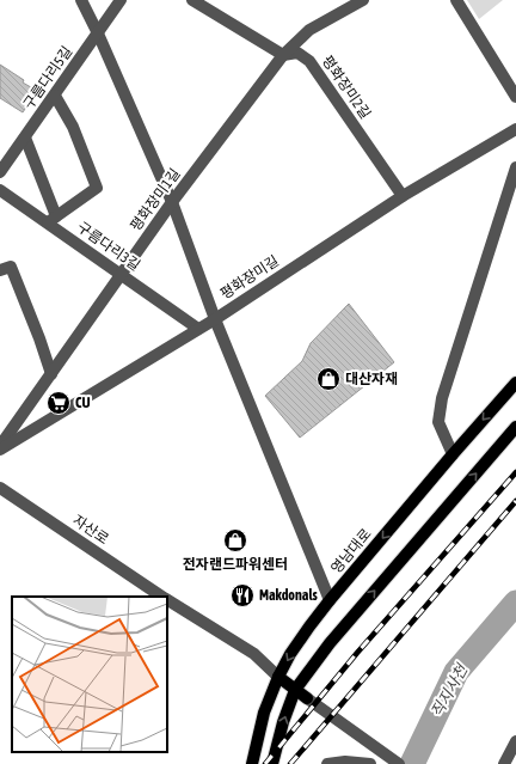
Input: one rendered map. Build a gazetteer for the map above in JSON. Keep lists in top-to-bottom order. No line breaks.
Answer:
{"streets":{"main road":["영남대로"],"street":["구름다리5길","평화장미2길","평화장미1길","구름다리3길","평화장미길","자산로"]},"crossings":[["평화장미2길","평화장미1길"],["평화장미2길","평화장미길"],["평화장미1길","구름다리3길"],["구름다리3길","평화장미길"],["자산로","영남대로"]],"water":["직지사천"],"places":{"shop":["대산자재","전자랜드파워센터"],"supermarket":["CU"],"restaurant":["Makdonals"]}}
